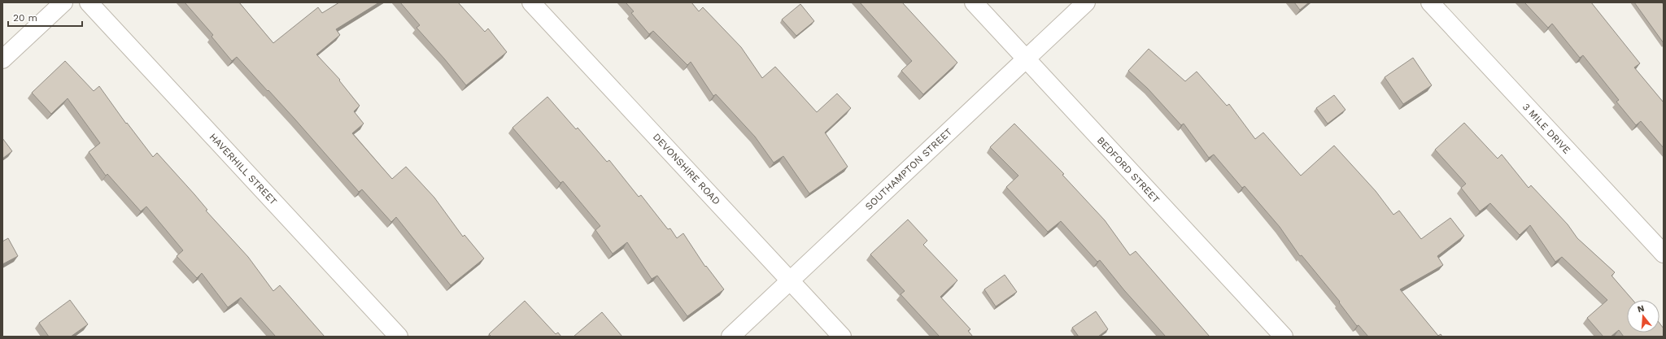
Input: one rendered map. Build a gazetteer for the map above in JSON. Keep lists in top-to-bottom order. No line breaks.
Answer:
{"streets":{"street":["3 MILE DRIVE","HAVERHILL STREET","DEVONSHIRE ROAD","SOUTHAMPTON STREET","BEDFORD STREET"]},"crossings":[["DEVONSHIRE ROAD","SOUTHAMPTON STREET"],["SOUTHAMPTON STREET","BEDFORD STREET"]],"scale_bar":"20 m","north":"top"}
